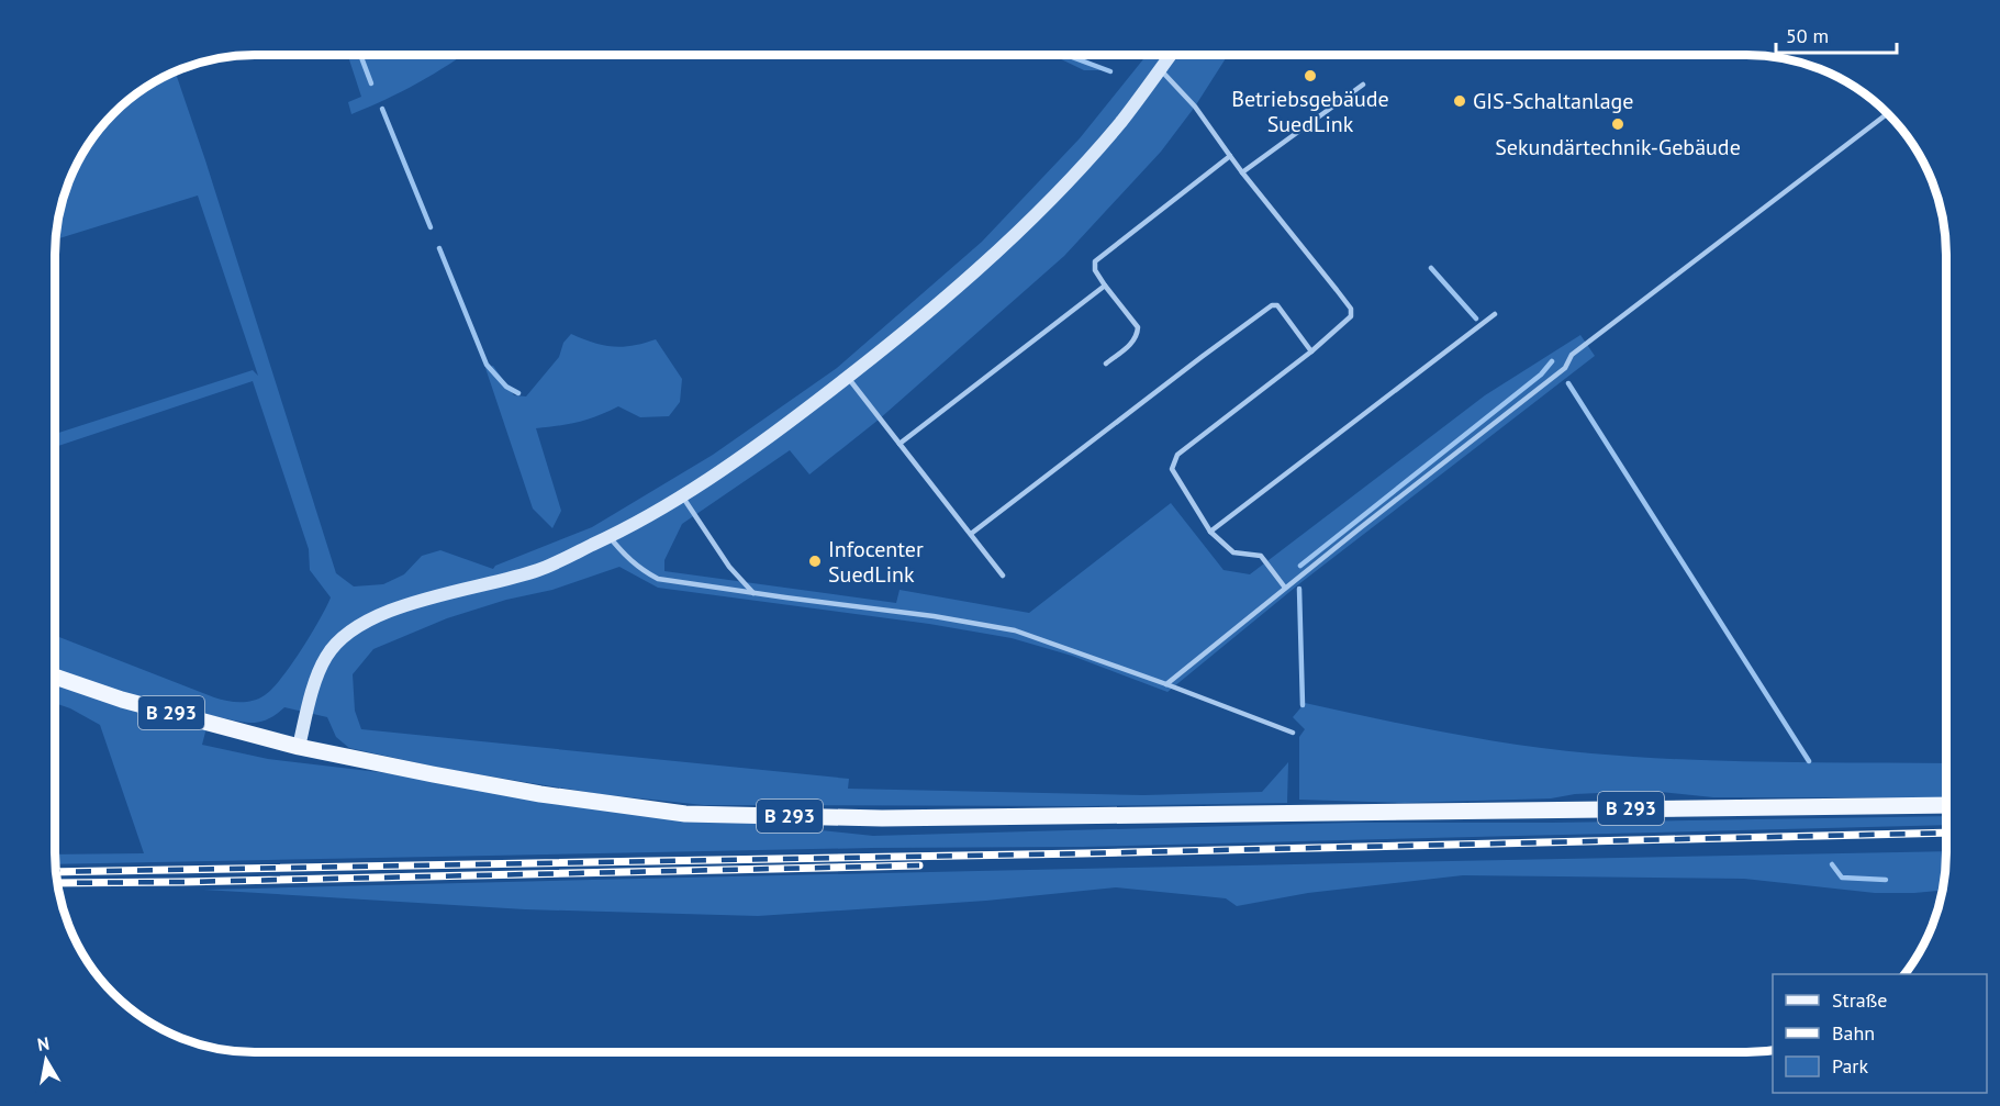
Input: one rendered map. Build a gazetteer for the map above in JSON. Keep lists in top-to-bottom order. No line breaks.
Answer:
{"streets":{"main road":["B 293"]},"places":["Betriebsgebäude SuedLink","GIS-Schaltanlage","Sekundärtechnik-Gebäude","Infocenter SuedLink"],"legend":["Straße","Bahn","Park"],"scale_bar":"50 m","north":"top"}
